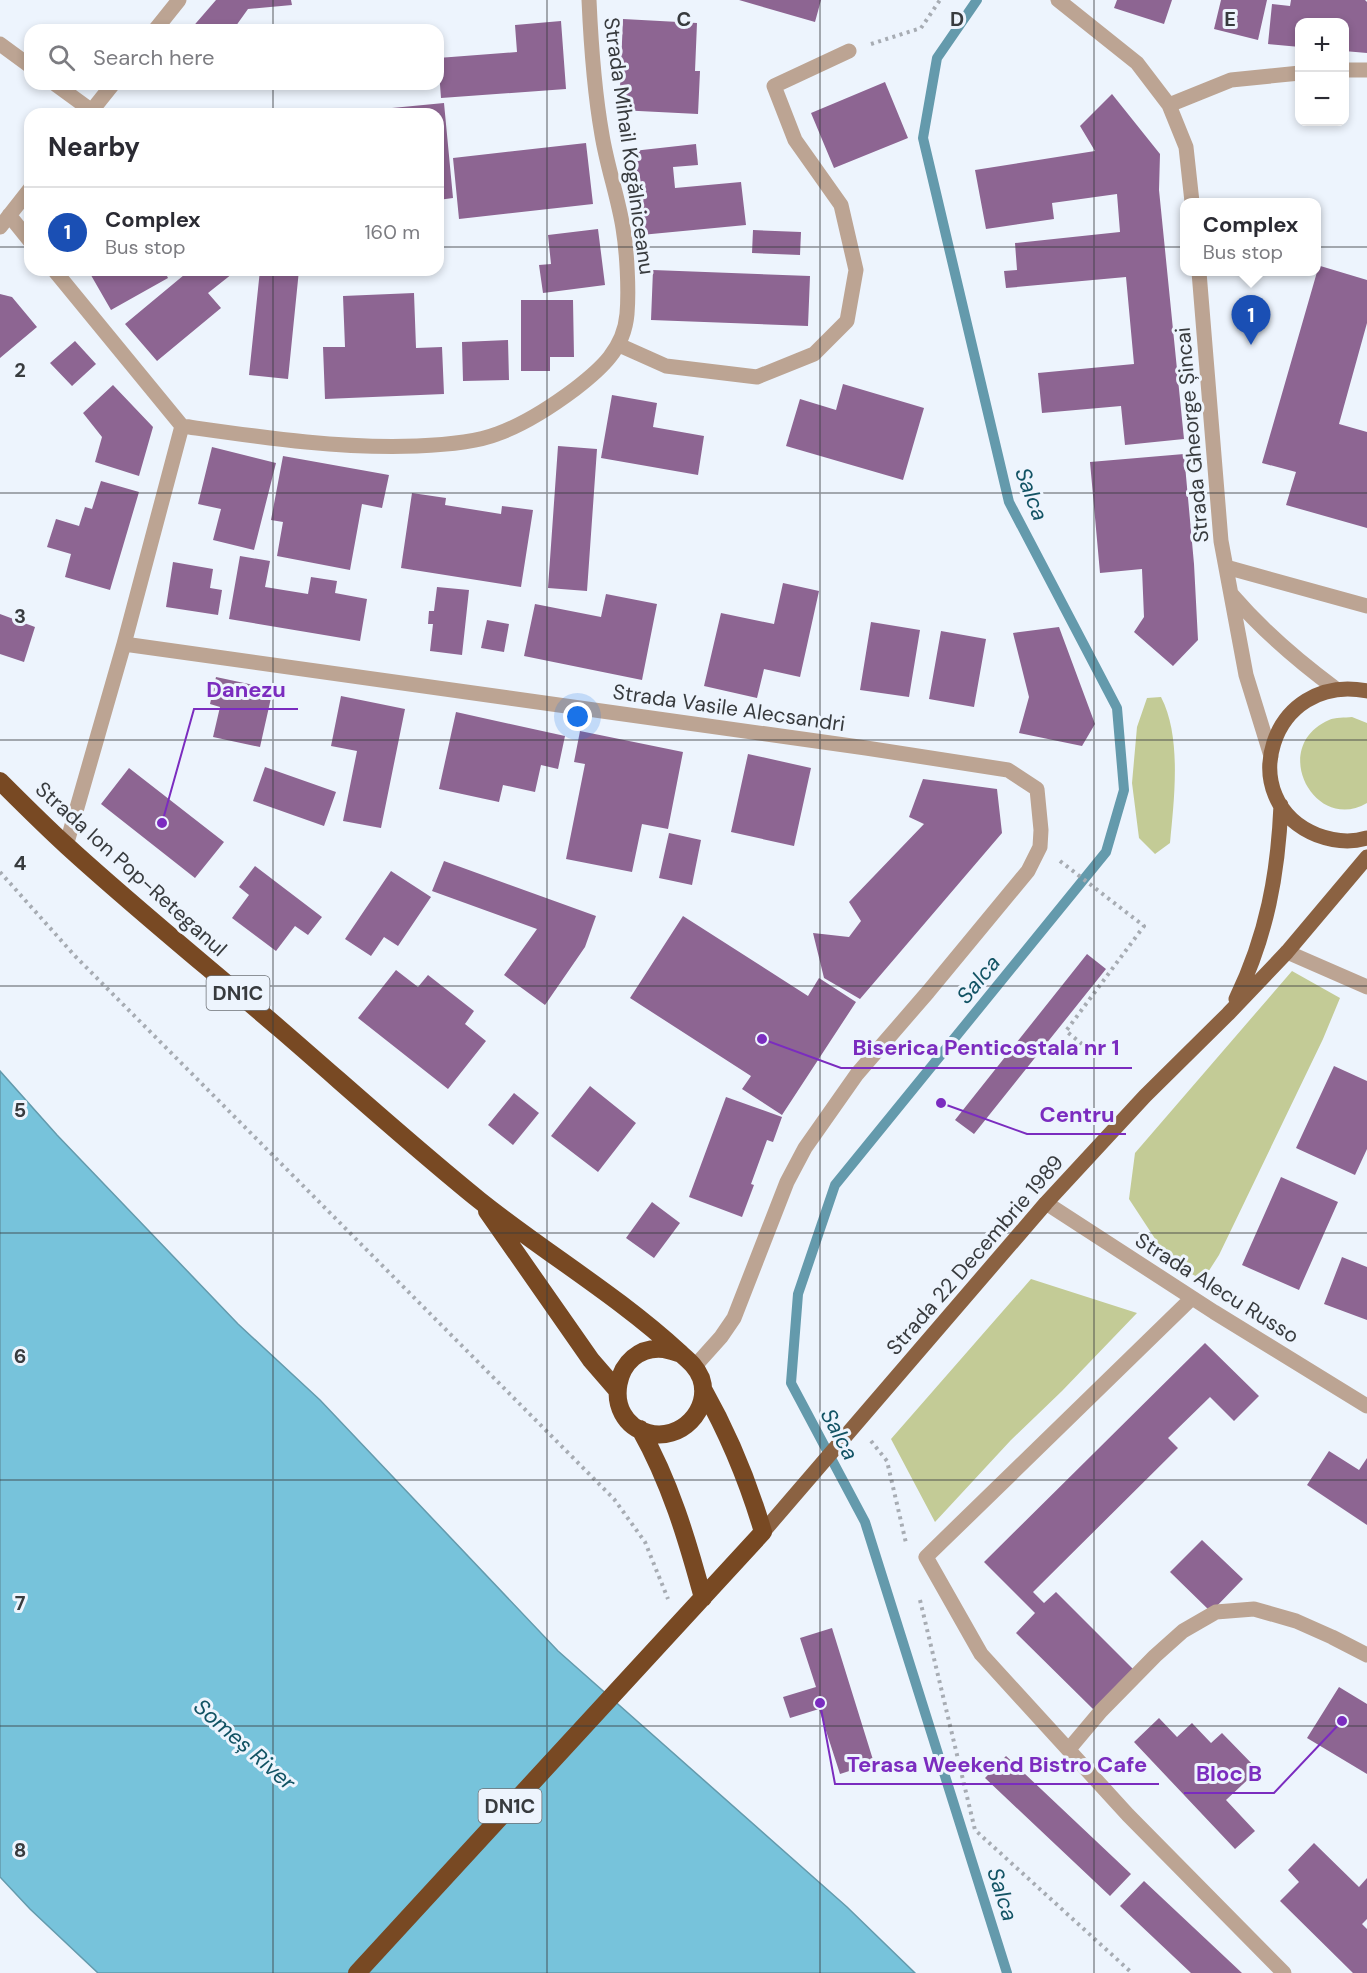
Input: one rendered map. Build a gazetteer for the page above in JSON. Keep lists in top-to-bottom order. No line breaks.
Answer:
{"streets":{"highway":["Strada Ion Pop-Reteganul","DN1C"],"main road":["Strada 22 Decembrie 1989"],"street":["Strada Mihail Kogălniceanu","Strada Gheorge Șincai","Strada Vasile Alecsandri","Strada Alecu Russo"]},"crossings":[["Strada Vasile Alecsandri","Strada Ion Pop-Reteganul"],["Strada Vasile Alecsandri","DN1C"],["Strada Ion Pop-Reteganul","DN1C"],["DN1C","Strada 22 Decembrie 1989"],["Strada 22 Decembrie 1989","Strada Alecu Russo"]],"water":["Salca","Someș River"],"places":["Danezu","Biserica Penticostala nr 1","Centru","Terasa Weekend Bistro Cafe","Bloc B"],"page":{"map_buttons":["+","−"],"search":"Search here","heading":"Nearby","list":[{"mark":"1","name":"Complex","note":"Bus stop","value":"160 m"}],"popup":["Complex","Bus stop"],"pins":"1"},"grid":{"columns":["C","D","E"],"rows":["2","3","4","5","6","7","8"]}}
